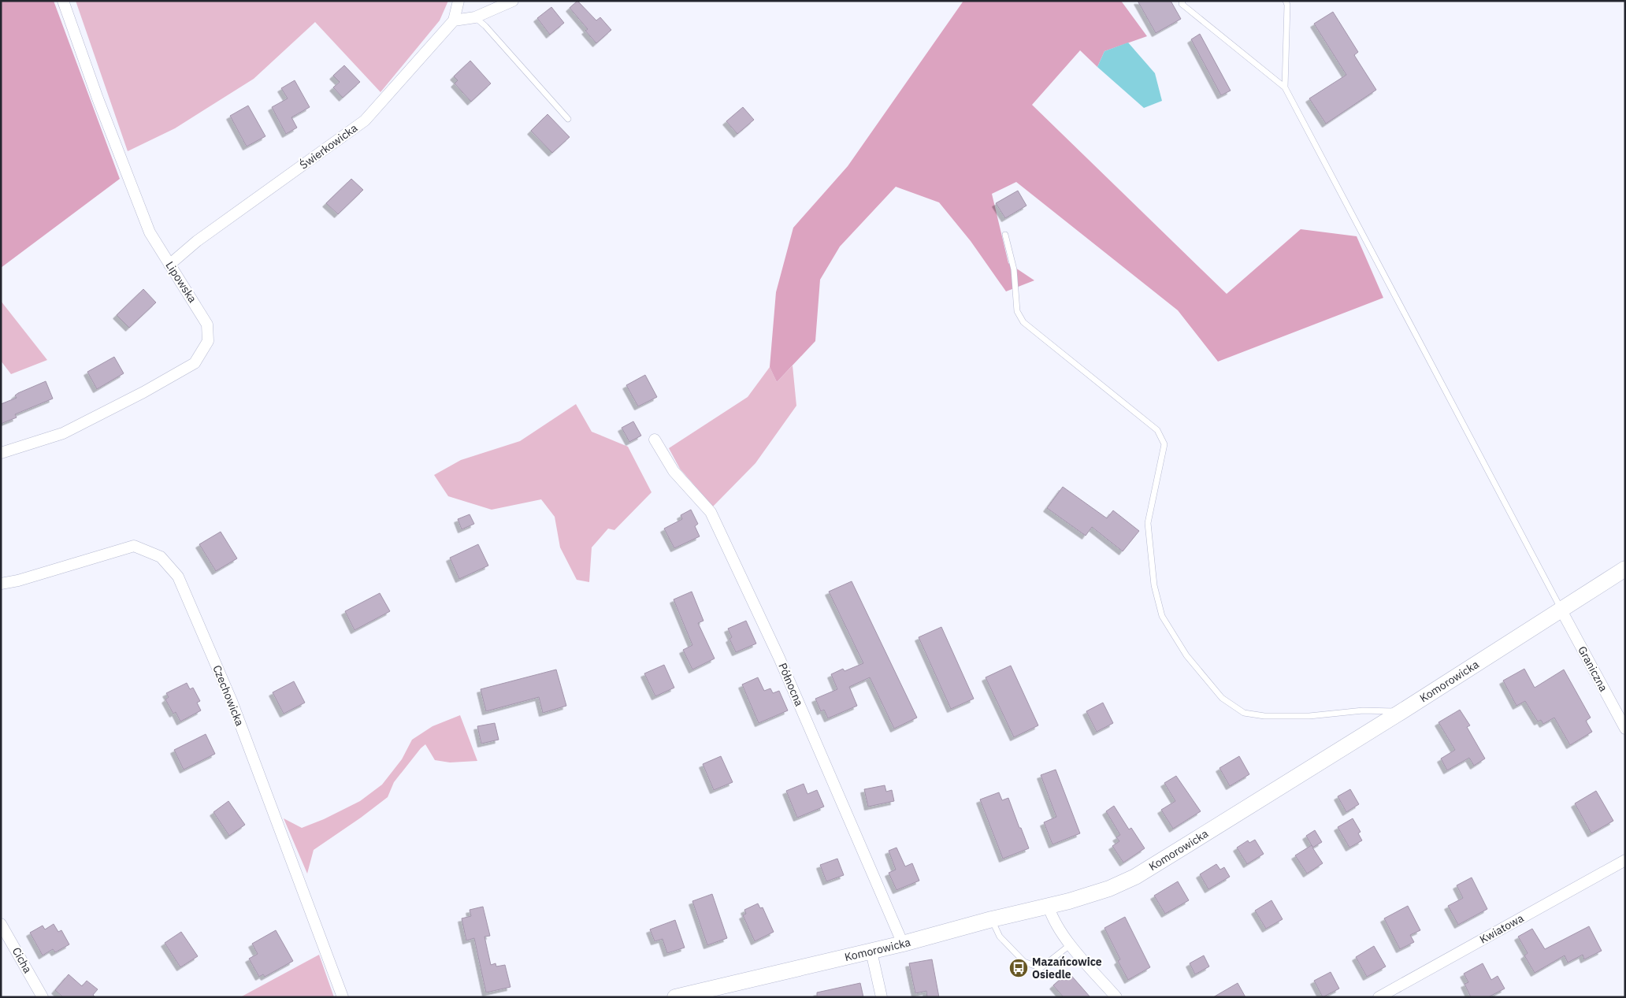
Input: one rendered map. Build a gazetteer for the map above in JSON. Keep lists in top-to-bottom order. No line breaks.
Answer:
{"streets":{"street":["Świerkowicka","Lipowska","Graniczna","Komorowicka","Północna","Czechowicka","Kwiatowa","Cicha"]},"crossings":[["Świerkowicka","Lipowska"],["Graniczna","Komorowicka"],["Komorowicka","Północna"]],"places":{"bus stop":["Mazańcowice Osiedle"]}}
